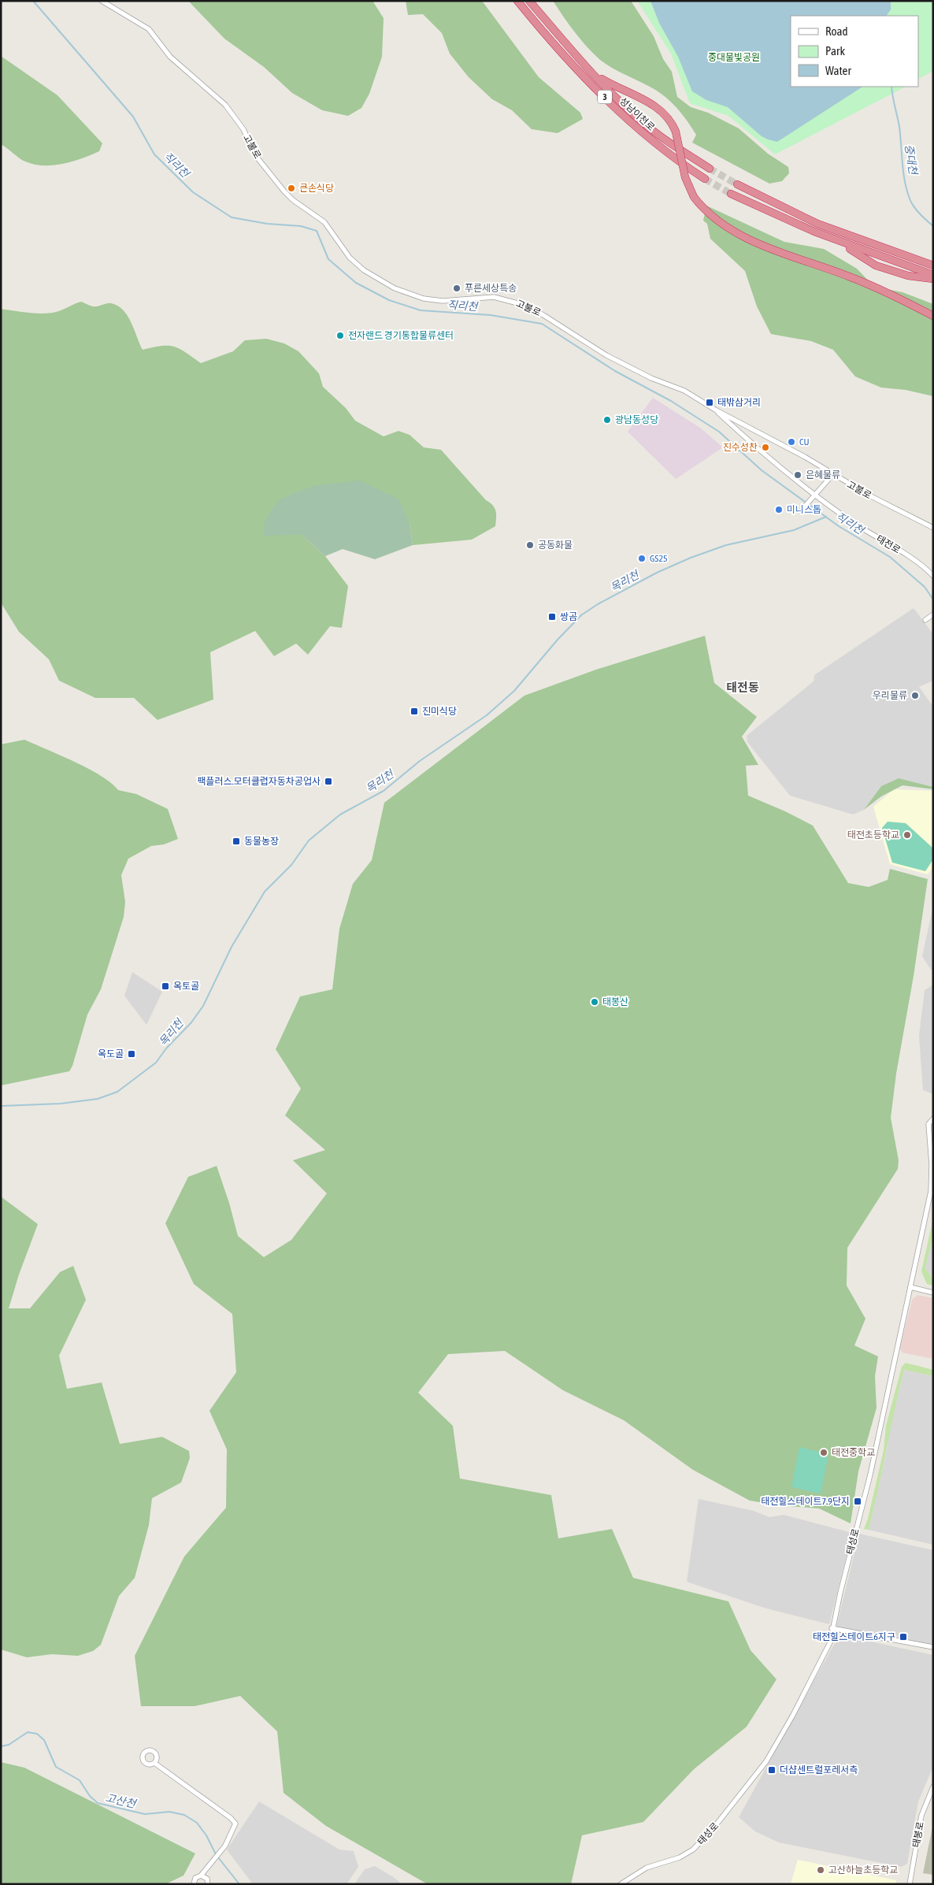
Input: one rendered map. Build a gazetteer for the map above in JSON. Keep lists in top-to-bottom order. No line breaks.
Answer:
{"streets":{"highway":["3","성남이천로"],"street":["고불로","태전로","태성로","태봉로"]},"crossings":[["고불로","태전로"]],"districts":["태전동"],"water":["중대천","직리천","목리천","고산천"],"parks":["중대물빛공원"],"places":{"other":["큰손식당","푸른세상특송","전자랜드 경기통합물류센터","광남동성당","CU","진수성찬","은혜물류","미니스톱","공동화물","GS25","우리물류","태전초등학교","태봉산","태전중학교","고산하늘초등학교"],"transit":["태밖삼거리","쌍곰","진미식당","팩플러스.모터클럽자동차공업사","동물농장","옥토골","옥도골","태전힐스테이트7.9단지","태전힐스테이트6지구","더샵센트럴포레서측"]},"legend":["Road","Park","Water"]}
